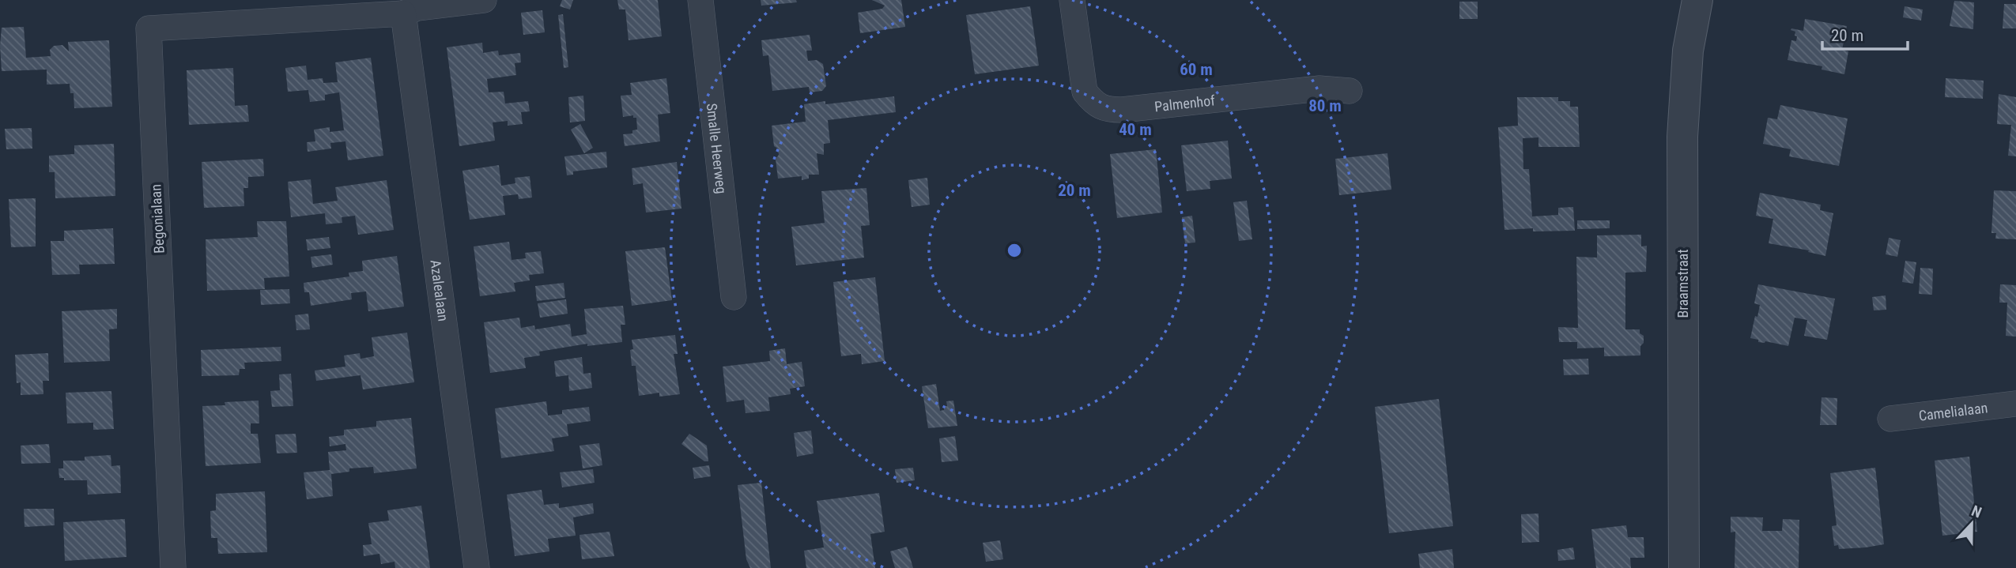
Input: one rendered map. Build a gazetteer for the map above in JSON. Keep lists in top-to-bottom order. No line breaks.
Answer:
{"streets":{"street":["Palmenhof","Smalle Heerweg","Begonialaan","Braamstraat","Azalealaan","Camelialaan"]},"scale_bar":"20 m","north":"top","rings":["60 m","80 m","40 m","20 m"]}
